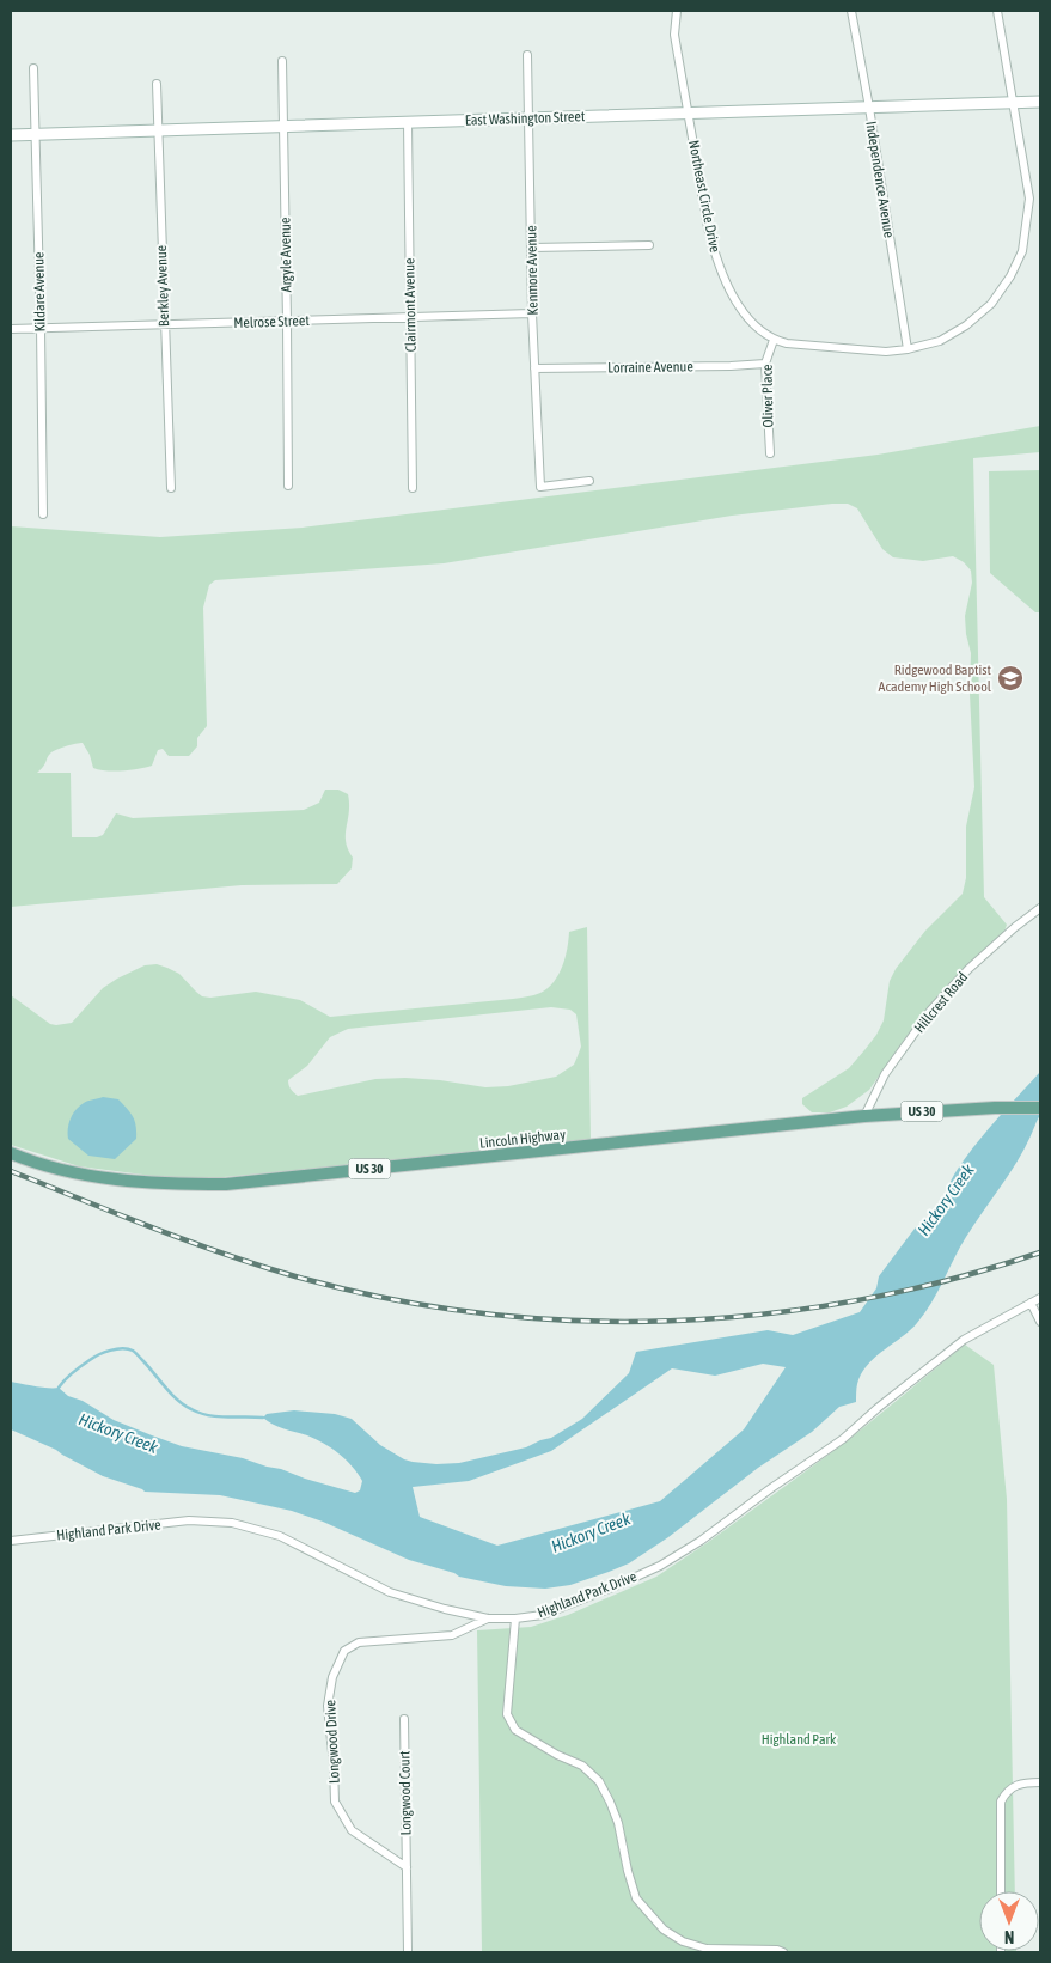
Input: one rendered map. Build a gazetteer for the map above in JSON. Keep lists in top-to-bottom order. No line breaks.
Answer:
{"streets":{"main road":["US 30","Lincoln Highway"],"street":["East Washington Street","Independence Avenue","Northeast Circle Drive","Argyle Avenue","Kenmore Avenue","Berkley Avenue","Kildare Avenue","Clairmont Avenue","Melrose Street","Lorraine Avenue","Oliver Place","Hillcrest Road","Highland Park Drive","Longwood Drive","Longwood Court"]},"crossings":[["East Washington Street","Independence Avenue"],["East Washington Street","Northeast Circle Drive"],["East Washington Street","Argyle Avenue"],["East Washington Street","Kenmore Avenue"],["East Washington Street","Berkley Avenue"],["East Washington Street","Kildare Avenue"],["East Washington Street","Clairmont Avenue"],["Northeast Circle Drive","Oliver Place"],["Argyle Avenue","Melrose Street"],["Kenmore Avenue","Melrose Street"],["Kenmore Avenue","Lorraine Avenue"],["Berkley Avenue","Melrose Street"],["Kildare Avenue","Melrose Street"],["Clairmont Avenue","Melrose Street"],["Lorraine Avenue","Oliver Place"],["Hillcrest Road","Lincoln Highway"],["Highland Park Drive","Longwood Drive"],["Longwood Drive","Longwood Court"]],"water":["Hickory Creek"],"parks":["Highland Park"],"places":{"school or university":["Ridgewood Baptist Academy High School"]},"north":"bottom"}
